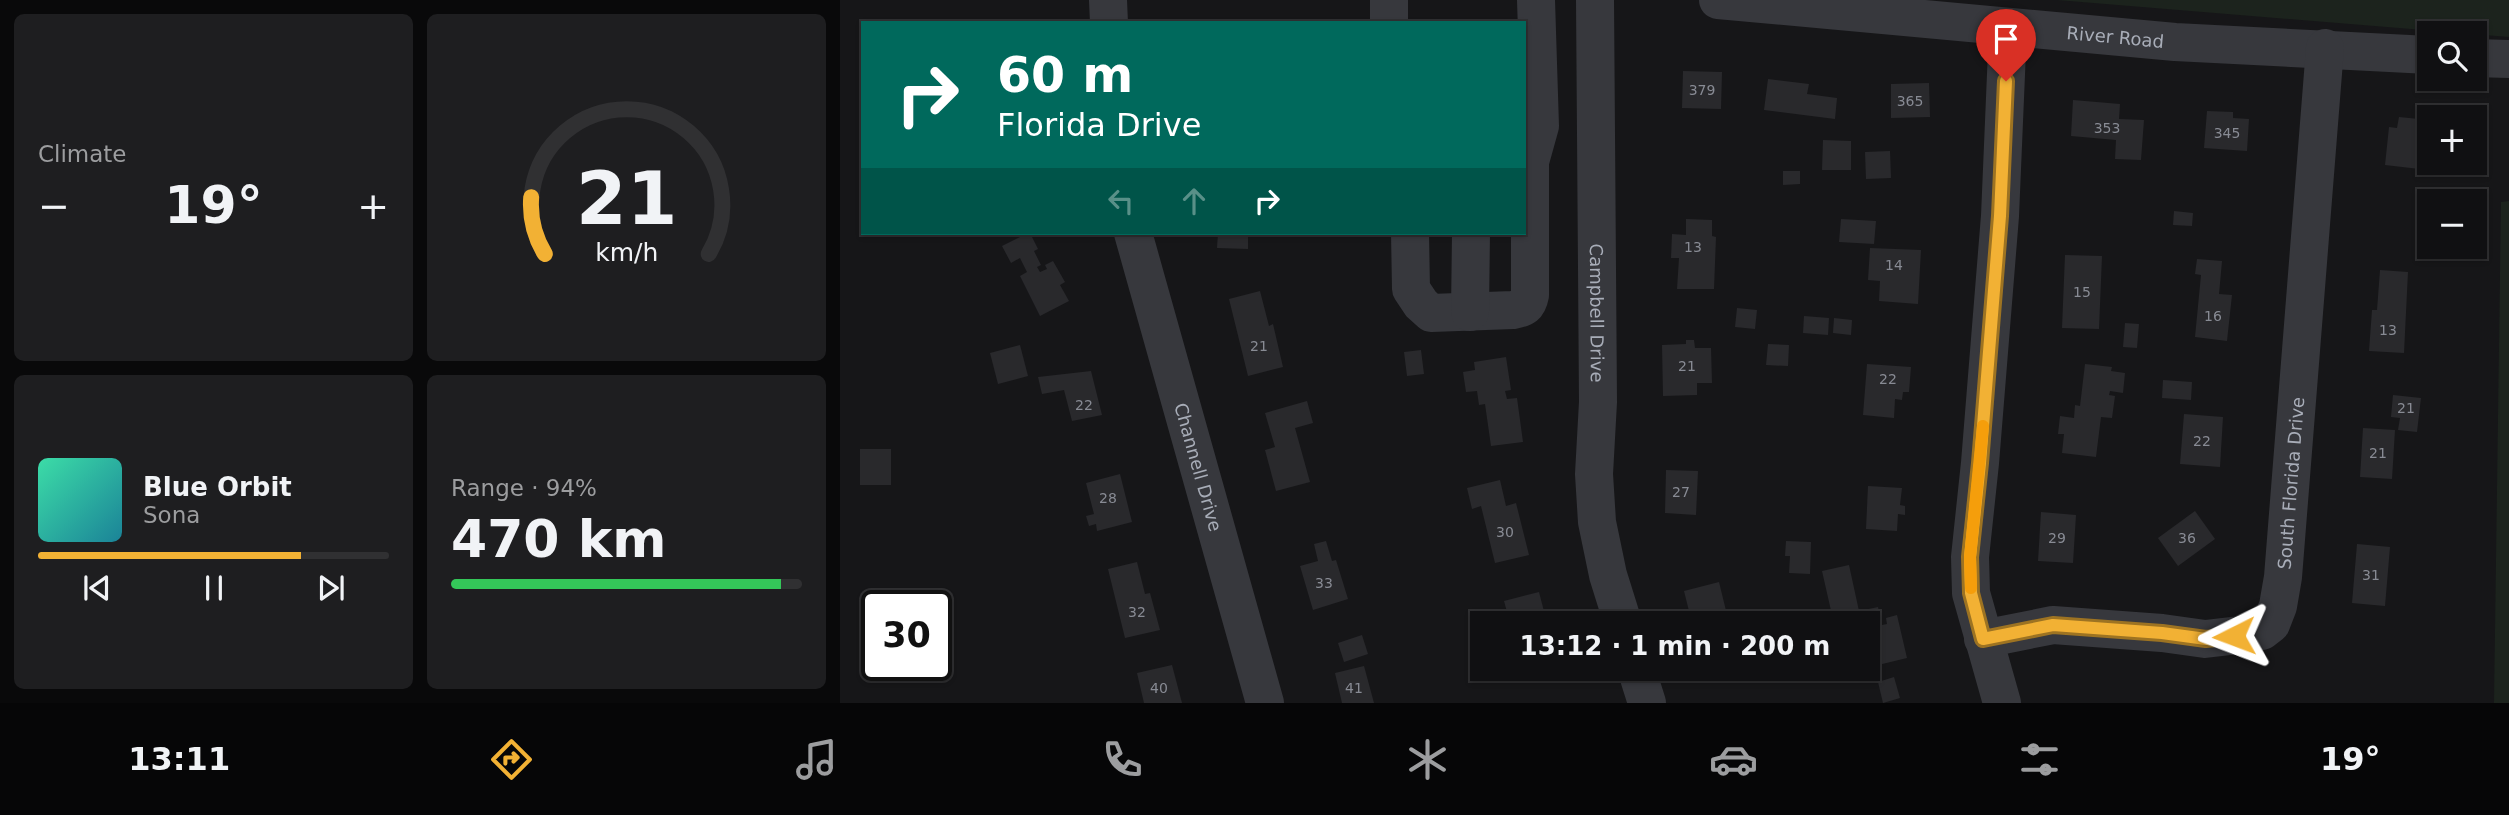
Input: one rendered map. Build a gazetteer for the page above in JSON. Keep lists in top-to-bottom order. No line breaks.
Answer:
{"streets":{"street":["River Road","Campbell Drive","Channell Drive","South Florida Drive"]},"crossings":[["River Road","South Florida Drive"]],"house_numbers":["379","365","353","345","13","14","15","16","13","21","21","22","22","21","22","21","27","28","30","29","36","31","33","32","40","41"],"page":{"tile":["Climate",["Range · 94%","470 km"]],"map_buttons":["+","−"],"turn":["60 m","Florida Drive"],"heat":["−","19°","+"],"song":["Blue Orbit","Sona"],"limit":"30","trip":"13:12 · 1 min · 200 m","tabs":["13:11","19°"],"gauge":["21","km/h"]}}
